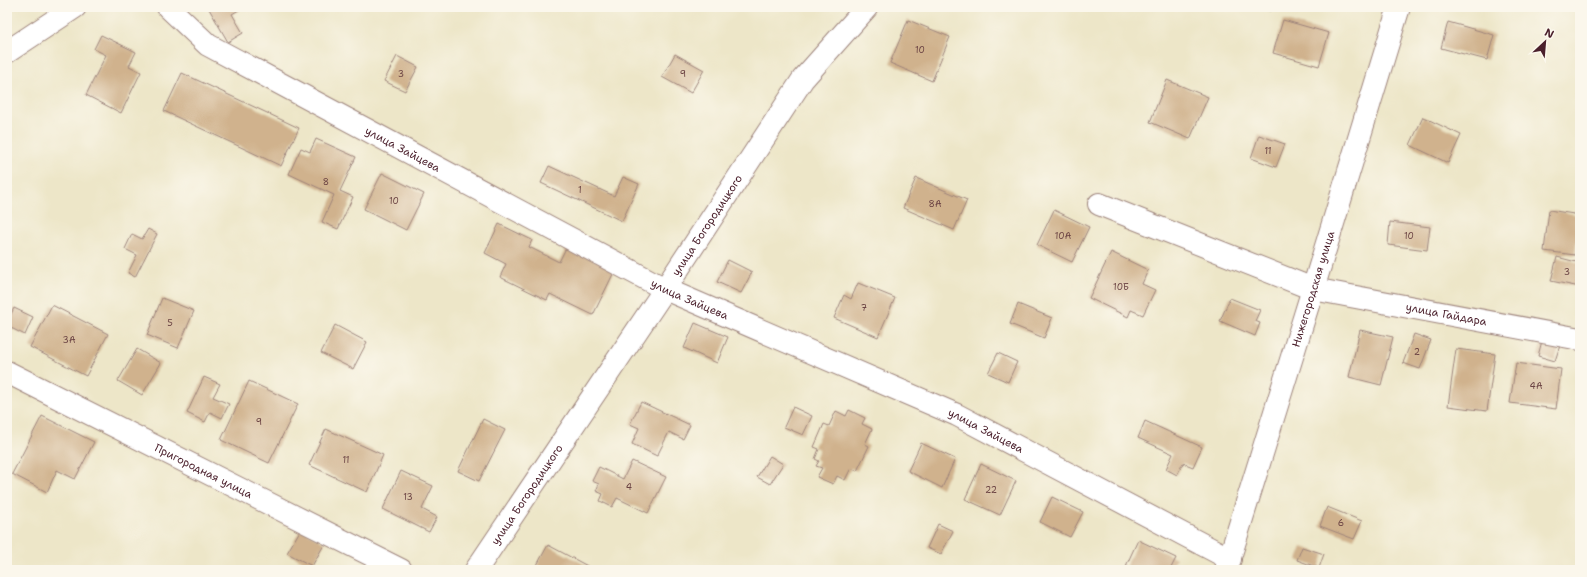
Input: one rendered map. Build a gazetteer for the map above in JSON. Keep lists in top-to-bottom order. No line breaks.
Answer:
{"streets":{"street":["улица Зайцева","улица Богородицкого","Нижегородская улица","улица Гайдара","Пригородная улица"]},"crossings":[["улица Зайцева","улица Богородицкого"],["улица Зайцева","Нижегородская улица"],["Нижегородская улица","улица Гайдара"]],"house_numbers":["10","3","9","11","8","1","10","8А","10А","10","3","10Б","7","5","3А","2","4А","9","11","4","22","13","6"],"north":"top right"}
